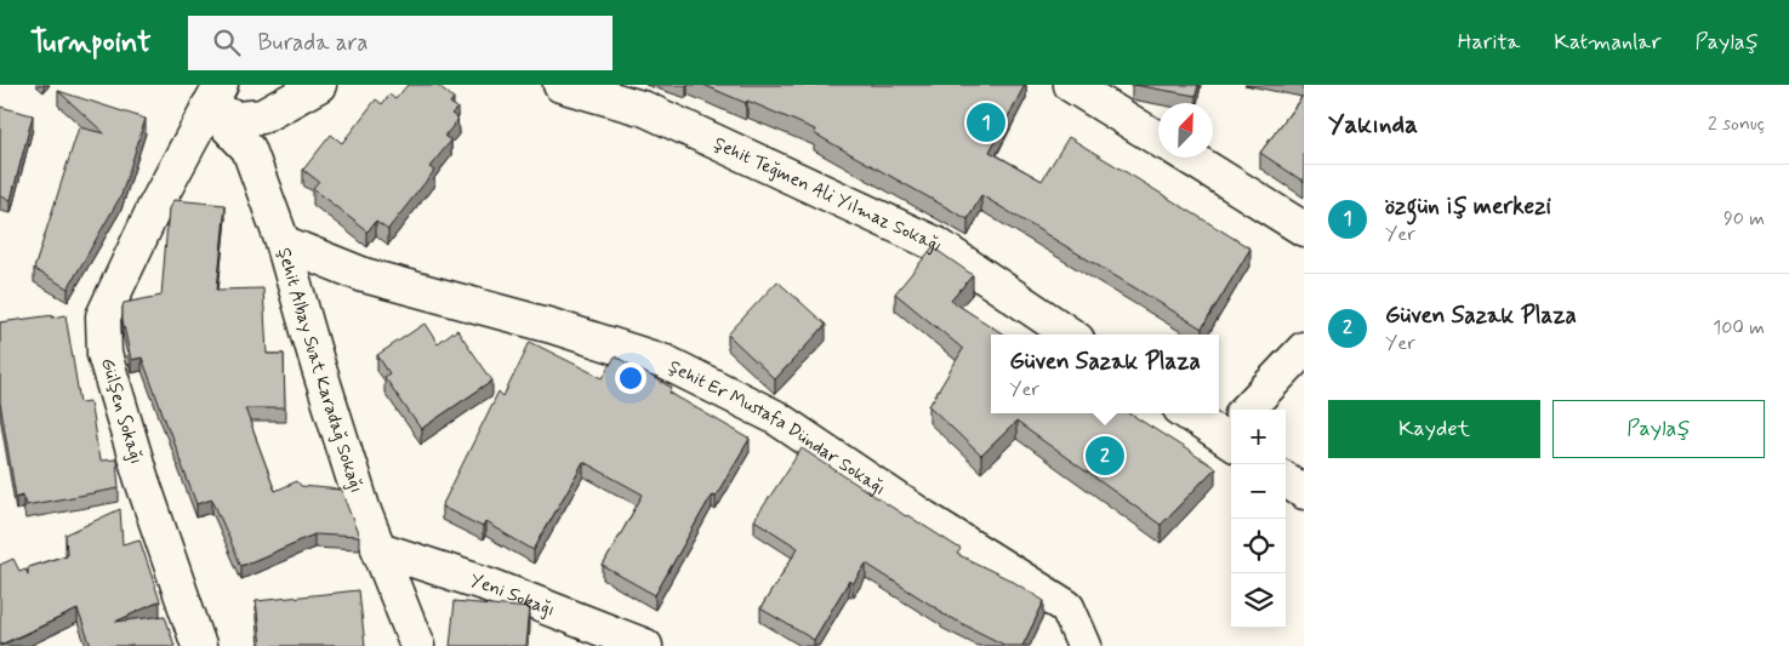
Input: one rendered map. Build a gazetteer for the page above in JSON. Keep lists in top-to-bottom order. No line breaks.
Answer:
{"streets":{"street":["Şehit Teğmen Ali Yılmaz Sokağı","Şehit Albay Suat Karadağ Sokağı","Gülşen Sokağı","Şehit Er Mustafa Dündar Sokağı","Yeni Sokağı"]},"crossings":[["Şehit Albay Suat Karadağ Sokağı","Gülşen Sokağı"],["Şehit Albay Suat Karadağ Sokağı","Şehit Er Mustafa Dündar Sokağı"],["Şehit Albay Suat Karadağ Sokağı","Yeni Sokağı"]],"north":"top right","page":{"header":"Turnpoint","search":"Burada ara","nav":["Harita","Katmanlar","Paylaş"],"heading":["Yakında","2 sonuç"],"pins":["1","2"],"list":[{"mark":"1","name":"özgün iş merkezi","note":"Yer","value":"90 m"},{"mark":"2","name":"Güven Sazak Plaza","note":"Yer","value":"100 m"}],"popup":["Güven Sazak Plaza","Yer"],"buttons":["Kaydet","Paylaş"],"map_buttons":["+","−"]}}
